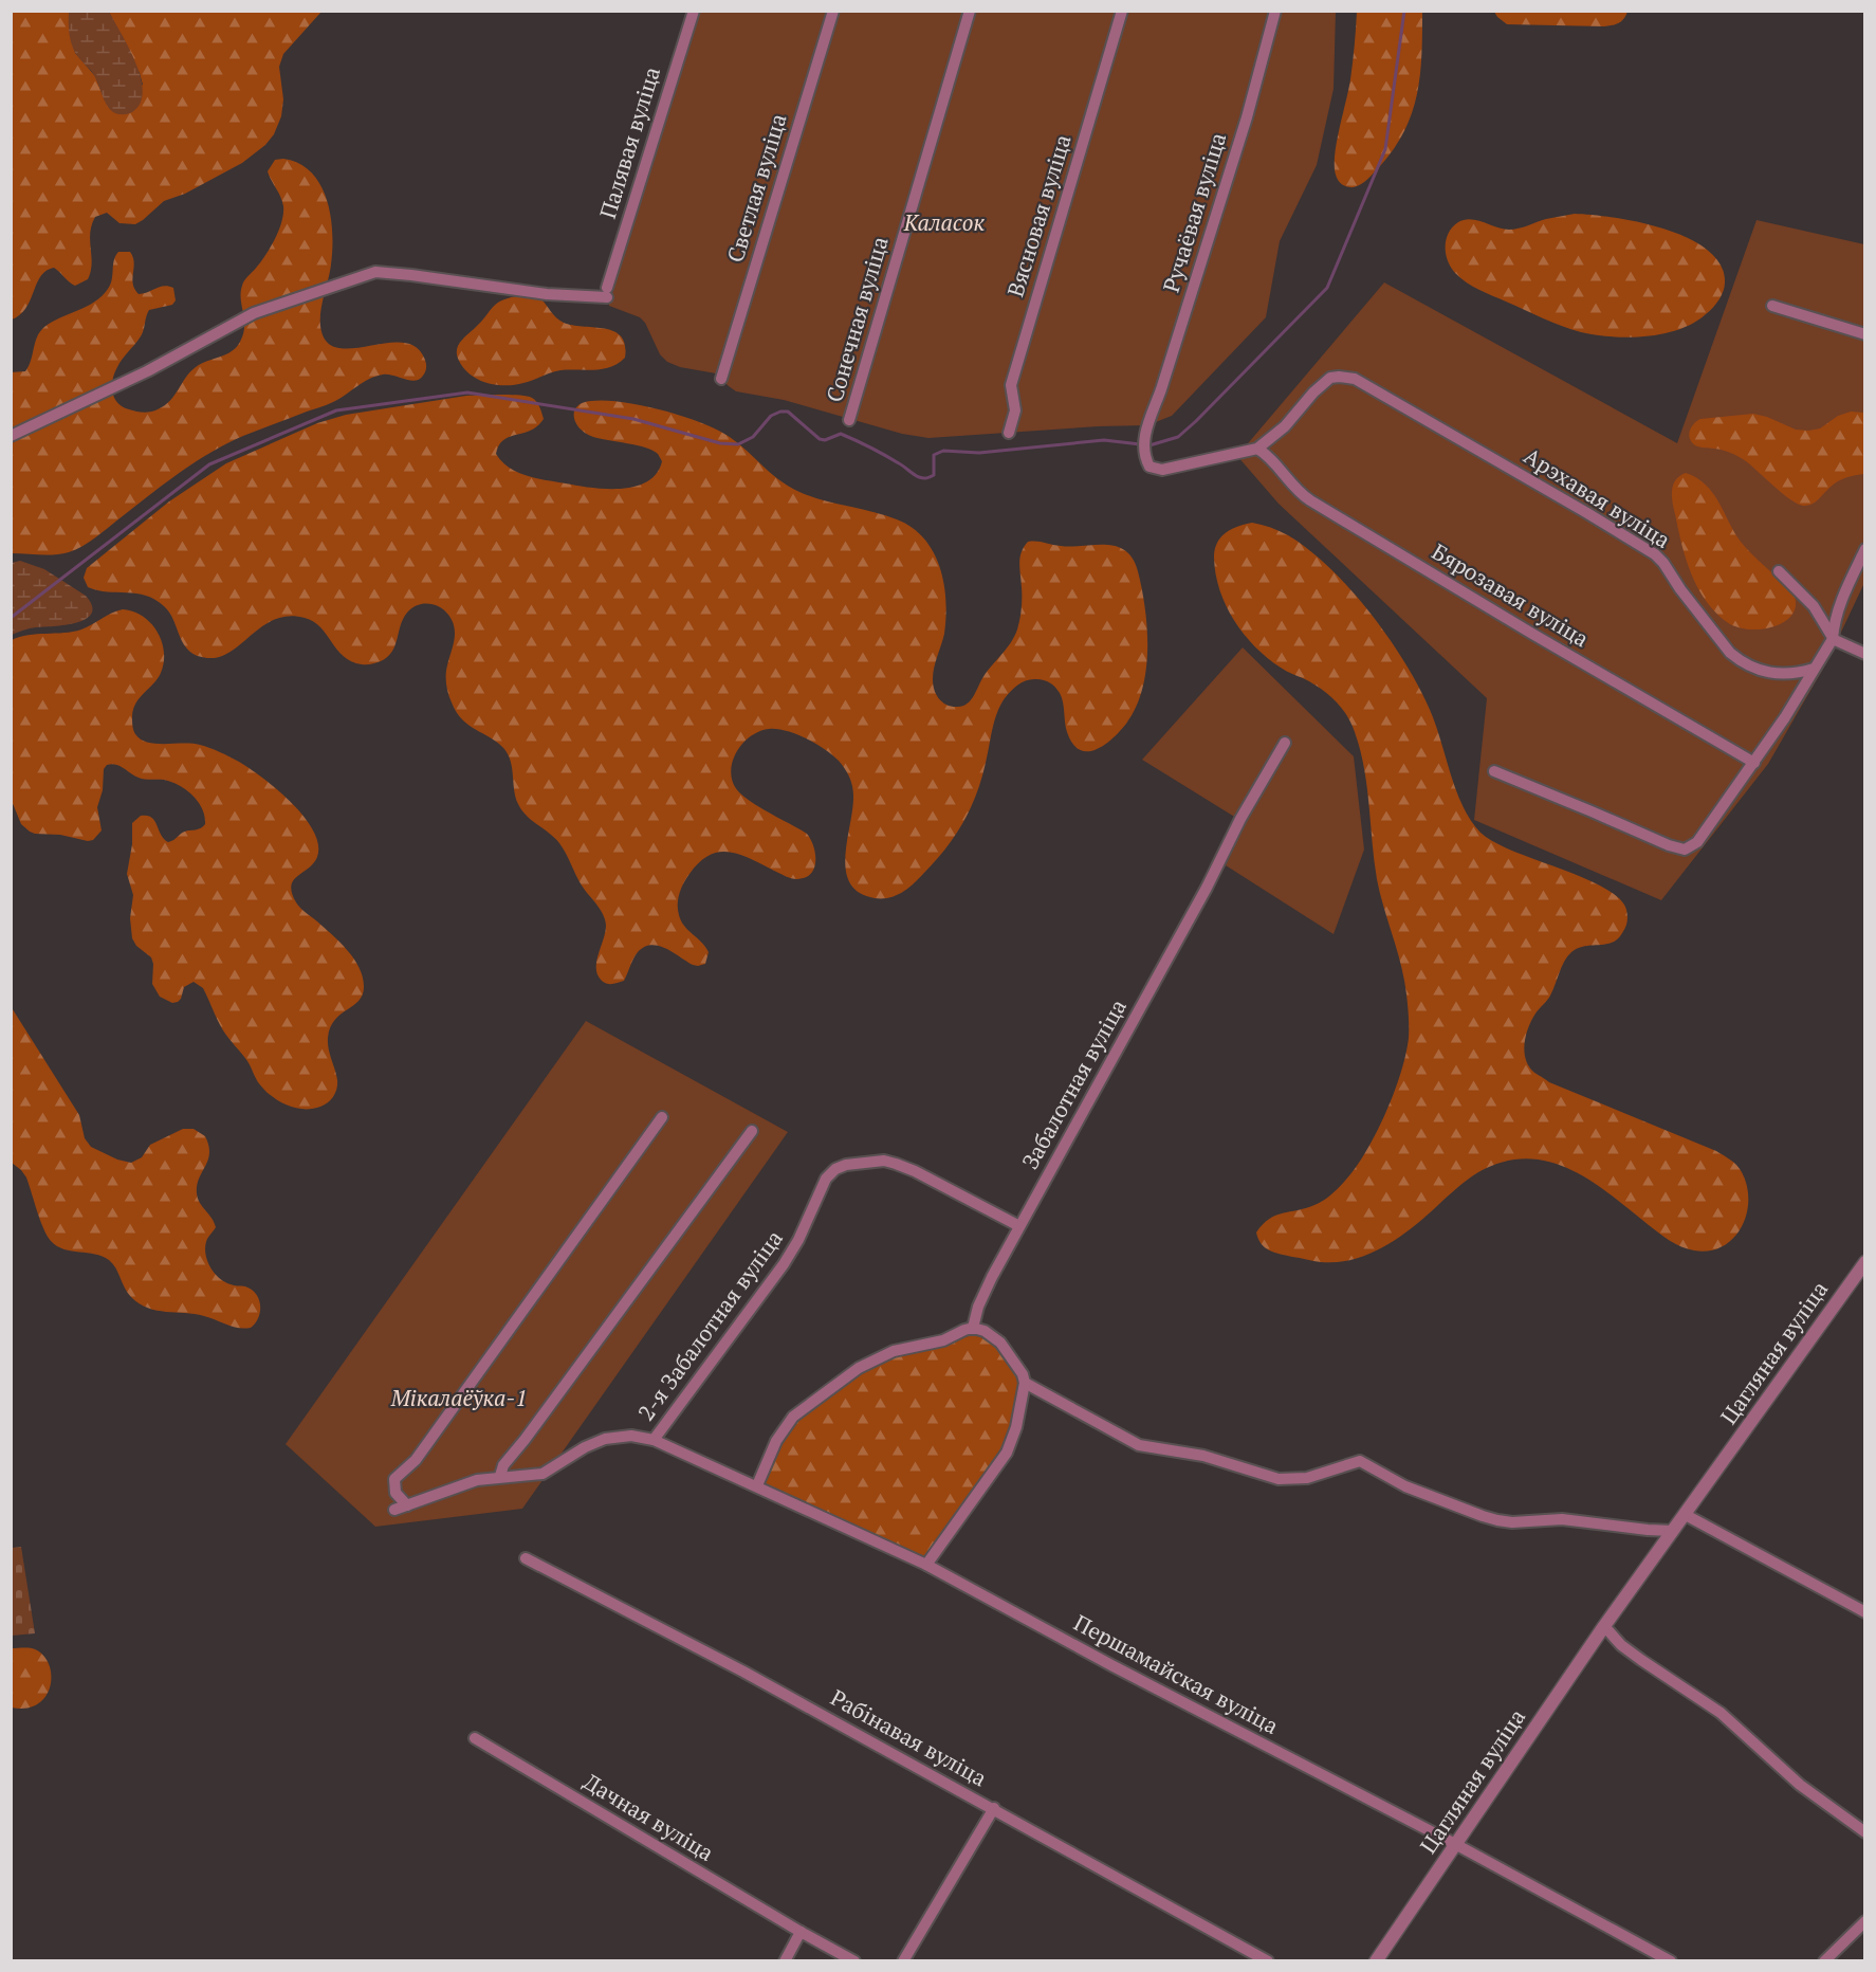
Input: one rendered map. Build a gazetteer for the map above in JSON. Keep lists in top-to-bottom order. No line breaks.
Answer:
{"streets":{"street":["Палявая вуліца","Светлая вуліца","Ручаёвая вуліца","Вясновая вуліца","Сонечная вуліца","Арэхавая вуліца","Бярозавая вуліца","Забалотная вуліца","2-я Забалотная вуліца","Цагляная вуліца","Першамайская вуліца","Рабінавая вуліца","Дачная вуліца"]},"crossings":[["Ручаёвая вуліца","Арэхавая вуліца"],["Ручаёвая вуліца","Бярозавая вуліца"],["Арэхавая вуліца","Бярозавая вуліца"],["Забалотная вуліца","2-я Забалотная вуліца"],["2-я Забалотная вуліца","Першамайская вуліца"],["Цагляная вуліца","Першамайская вуліца"]],"parks":["Каласок","Мікалаёўка-1"]}
